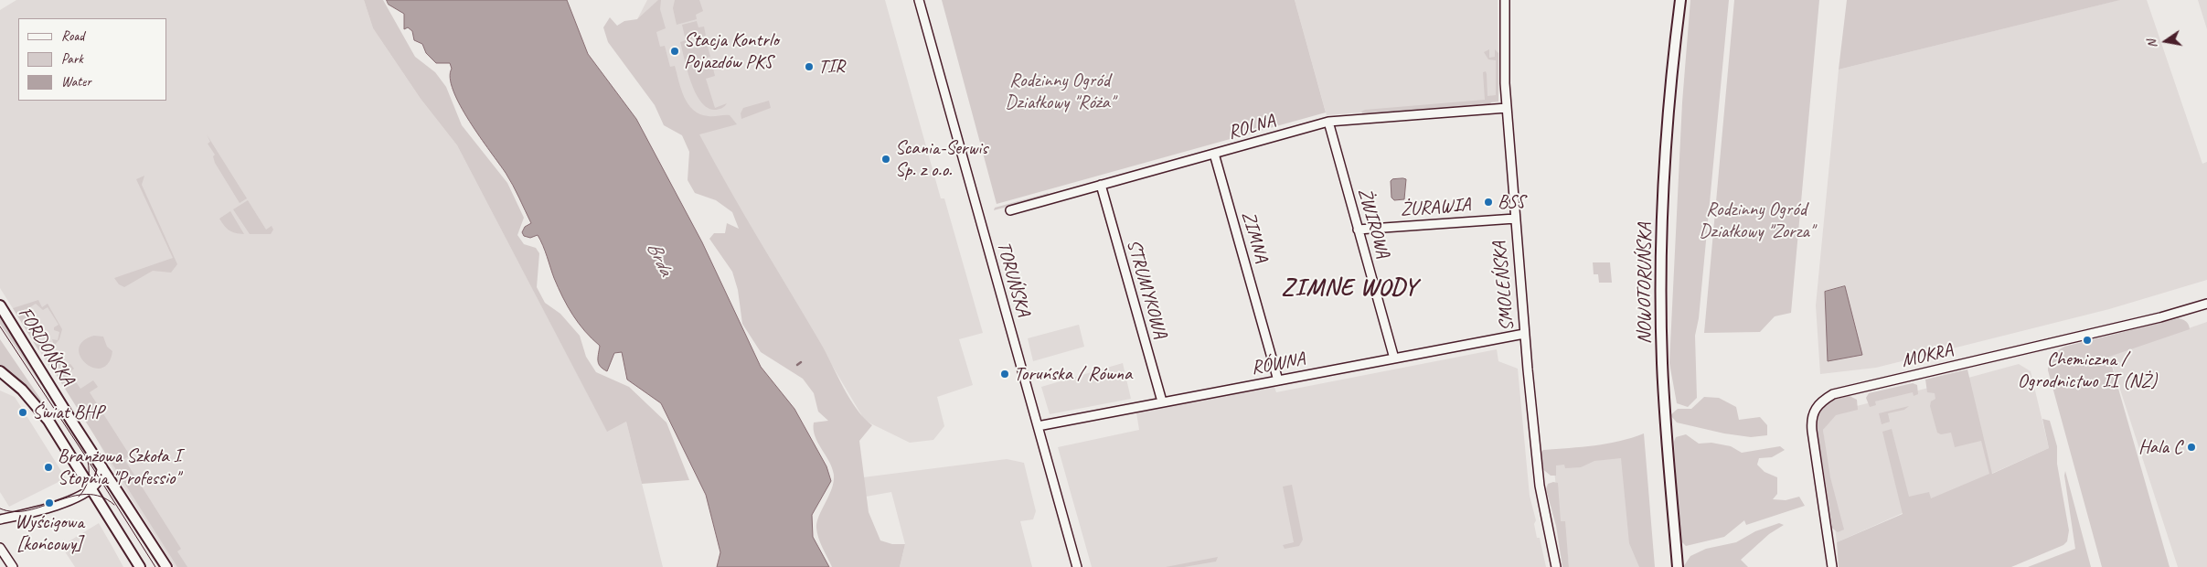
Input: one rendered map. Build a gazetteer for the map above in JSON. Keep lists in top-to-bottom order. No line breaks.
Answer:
{"streets":{"main road":["NOWOTORUŃSKA","FORDOŃSKA"],"street":["ROLNA","ŻURAWIA","ŻWIROWA","ZIMNA","TORUŃSKA","SMOLEŃSKA","STRUMYKOWA","MOKRA","RÓWNA"]},"crossings":[["ROLNA","ŻWIROWA"],["ROLNA","ZIMNA"],["ROLNA","SMOLEŃSKA"],["ROLNA","STRUMYKOWA"],["ŻURAWIA","ŻWIROWA"],["ŻURAWIA","SMOLEŃSKA"],["ŻWIROWA","RÓWNA"],["ZIMNA","RÓWNA"],["TORUŃSKA","RÓWNA"],["SMOLEŃSKA","RÓWNA"],["STRUMYKOWA","RÓWNA"]],"districts":["ZIMNE WODY"],"water":["Brda"],"parks":["Rodzinny Ogród Działkowy \"Róża\"","Rodzinny Ogród Działkowy \"Zorza\""],"places":["Stacja Kontrlo Pojazdów PKS","TIR","Scania-Serwis Sp. z o.o.","BSS","Chemiczna / Ogrodnictwo II (NŻ)","Toruńska / Równa","Świat BHP","Hala C","Branżowa Szkoła I Stopnia \"Professio\"","Wyścigowa [końcowy]"],"legend":["Road","Park","Water"],"north":"left"}
